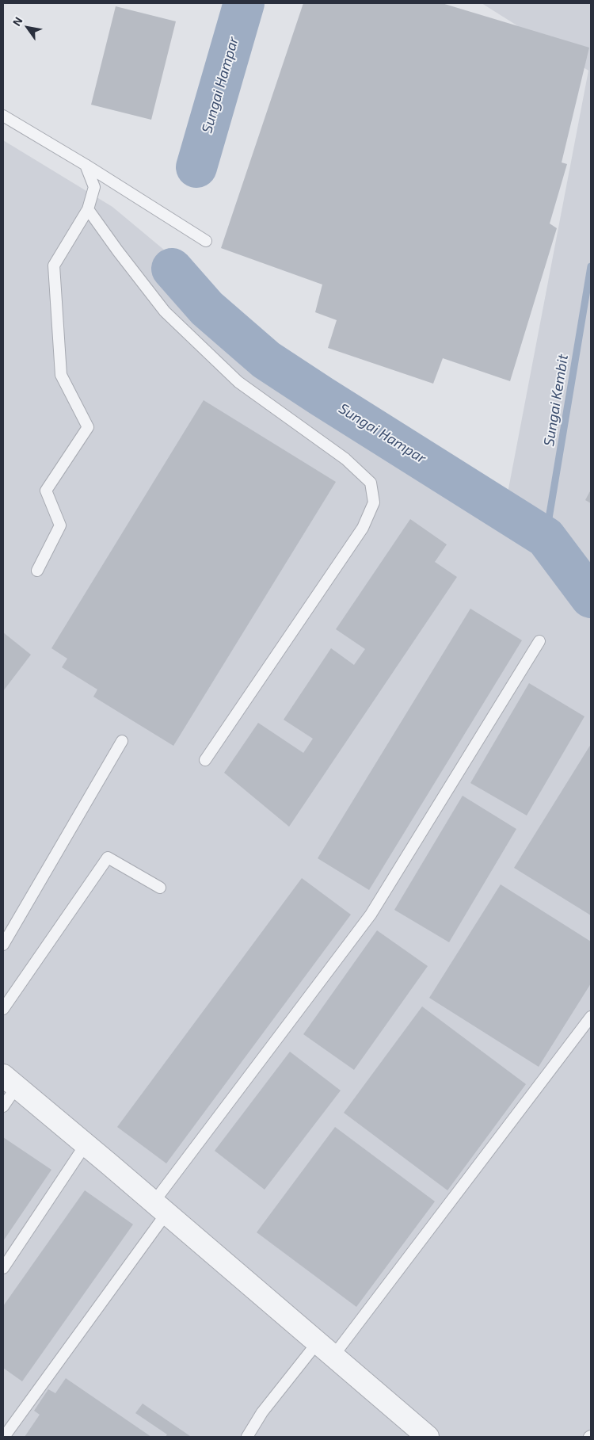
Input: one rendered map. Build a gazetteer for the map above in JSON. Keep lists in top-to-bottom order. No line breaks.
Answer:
{"water":["Sungai Hampar","Sungai Kembit"],"north":"top left"}
